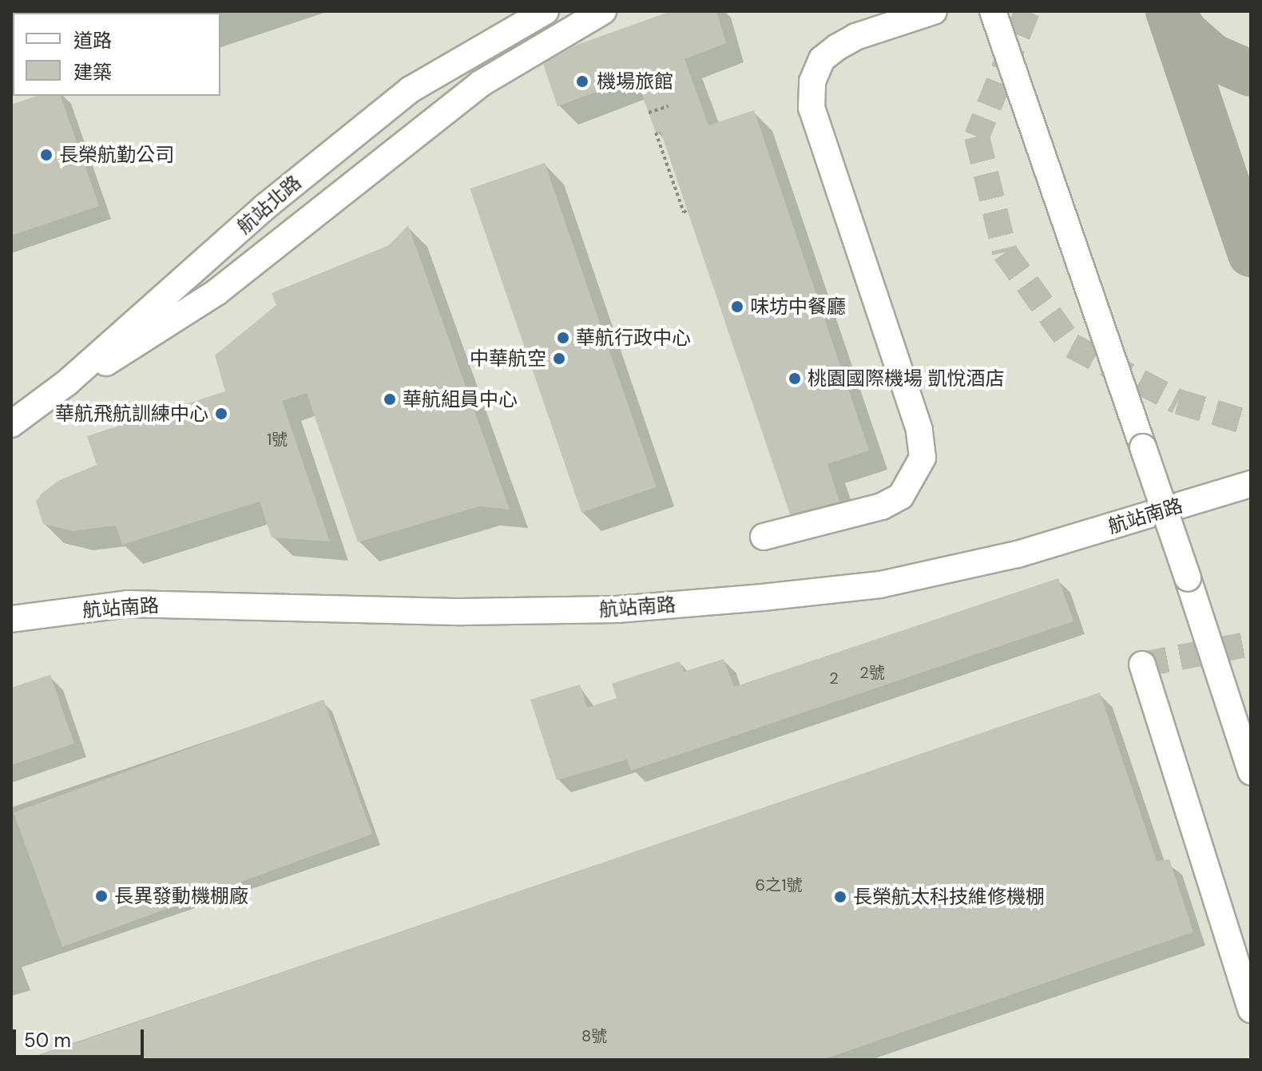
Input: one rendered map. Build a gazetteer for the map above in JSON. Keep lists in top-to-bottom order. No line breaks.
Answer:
{"streets":{"street":["航站北路","航站南路"]},"places":["機場旅館","長榮航勤公司","味坊中餐廳","華航行政中心","中華航空","桃園國際機場 凱悅酒店","華航組員中心","華航飛航訓練中心","長異發動機棚廠","長榮航太科技維修機棚"],"house_numbers":["1號","2號","2","6之1號","8號"],"legend":["道路","建築"],"scale_bar":"50 m"}
